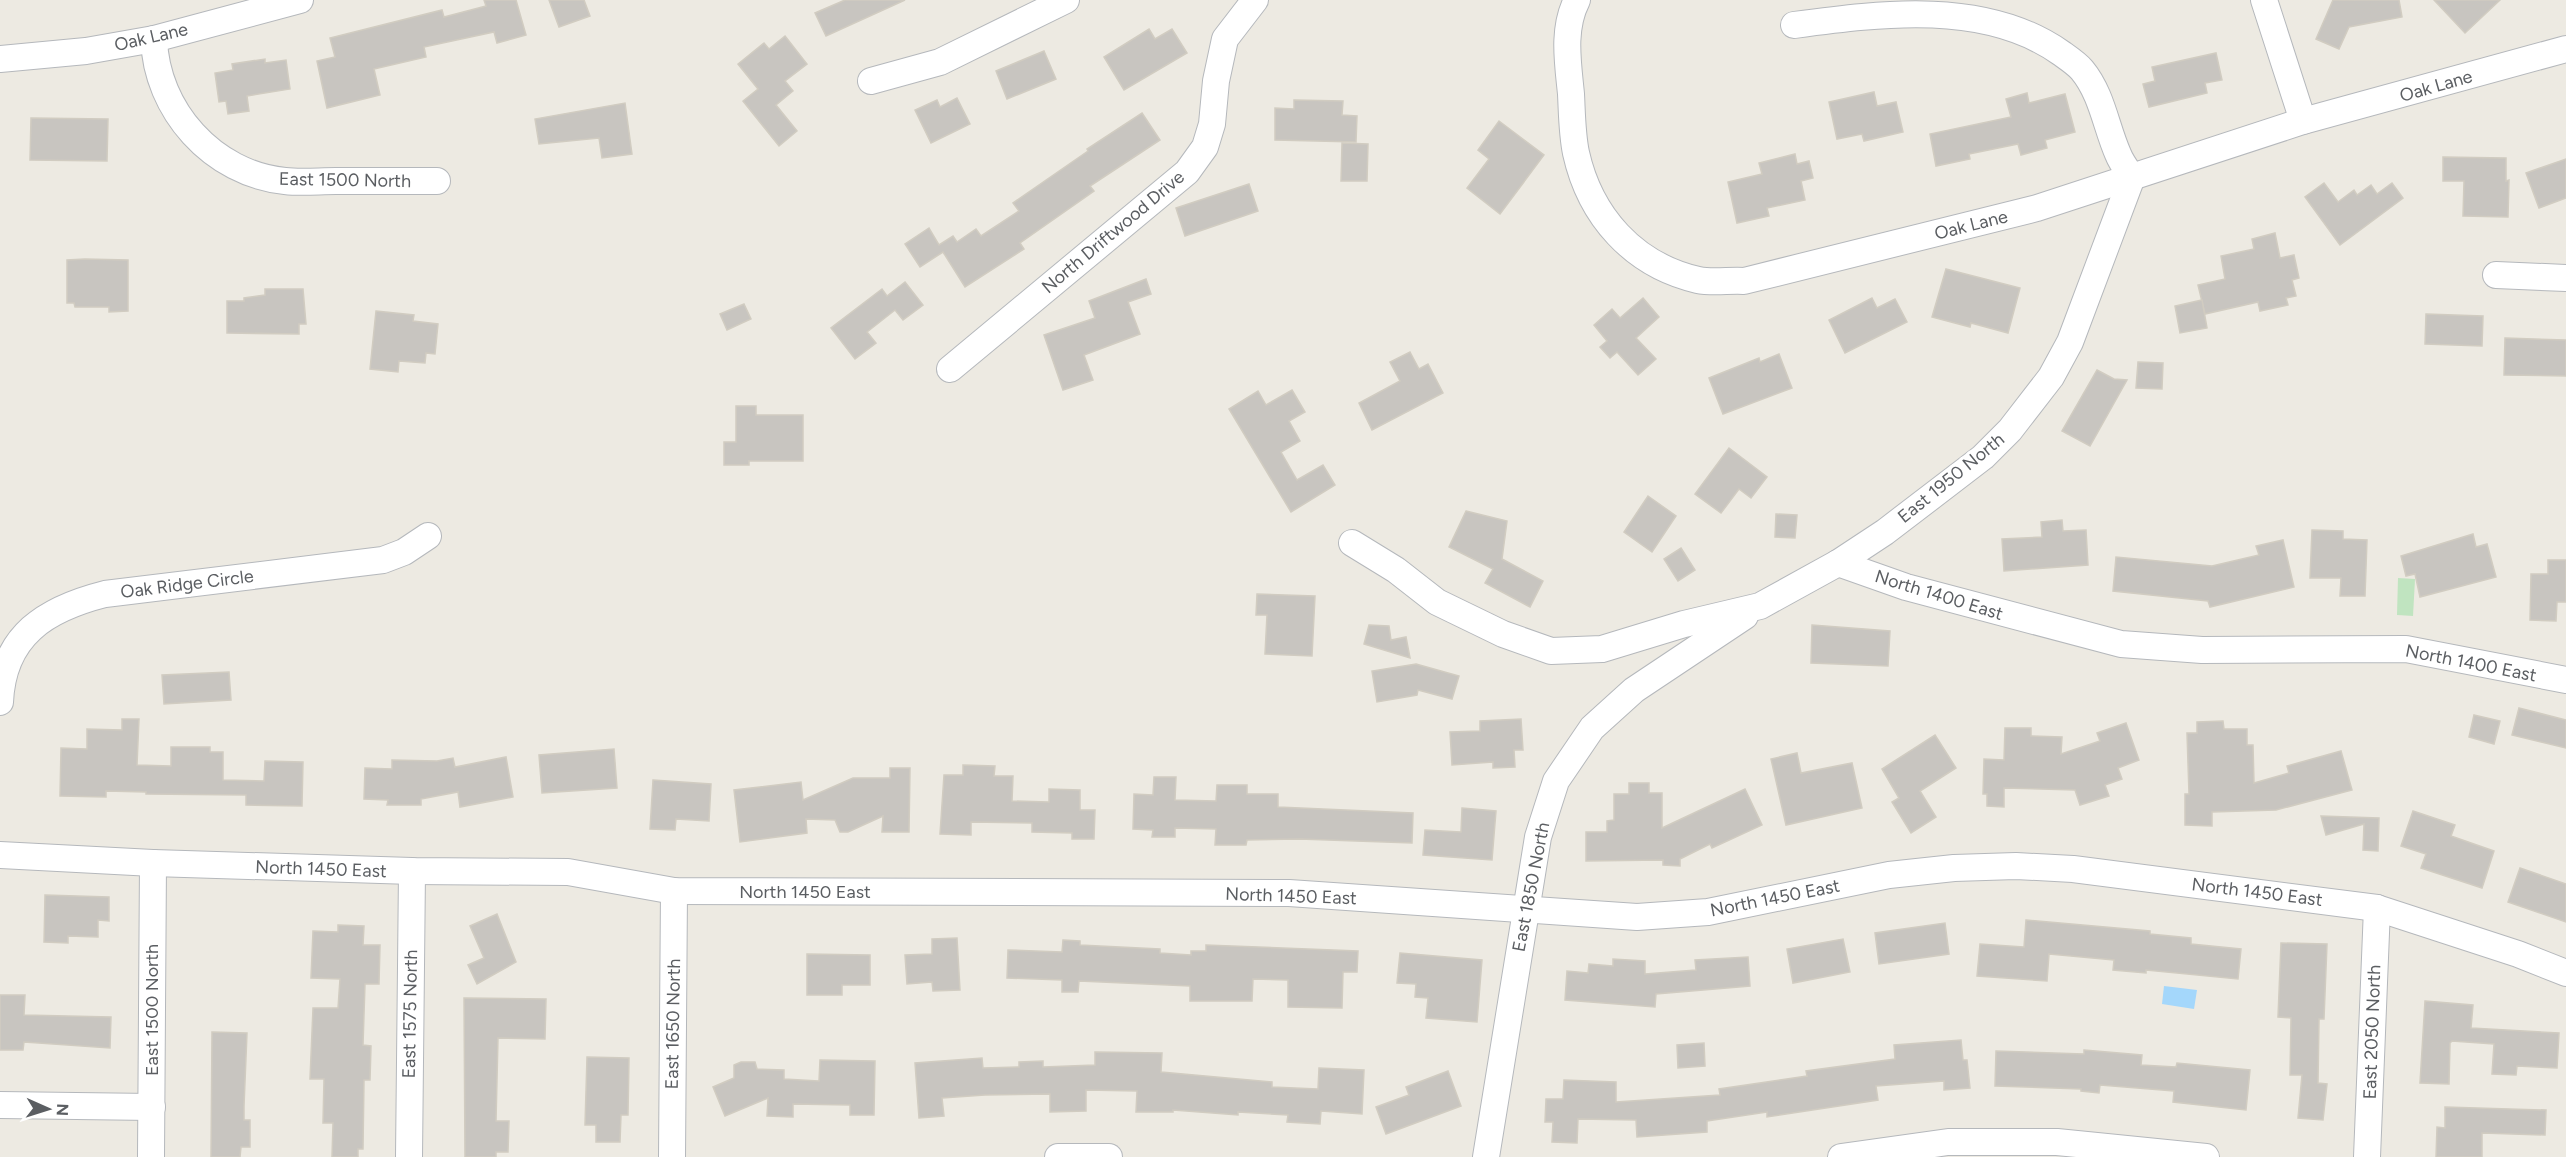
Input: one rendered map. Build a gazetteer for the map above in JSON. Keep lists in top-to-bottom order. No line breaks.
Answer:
{"streets":{"street":["Oak Lane","East 1500 North","North Driftwood Drive","East 1950 North","Oak Ridge Circle","North 1400 East","North 1450 East","East 1850 North","East 1575 North","East 1650 North","East 2050 North"]},"crossings":[["Oak Lane","East 1500 North"],["Oak Lane","East 1950 North"],["East 1500 North","North 1450 East"],["East 1950 North","North 1400 East"],["North 1450 East","East 1850 North"],["North 1450 East","East 1575 North"],["North 1450 East","East 1650 North"],["North 1450 East","East 2050 North"]],"north":"right"}
